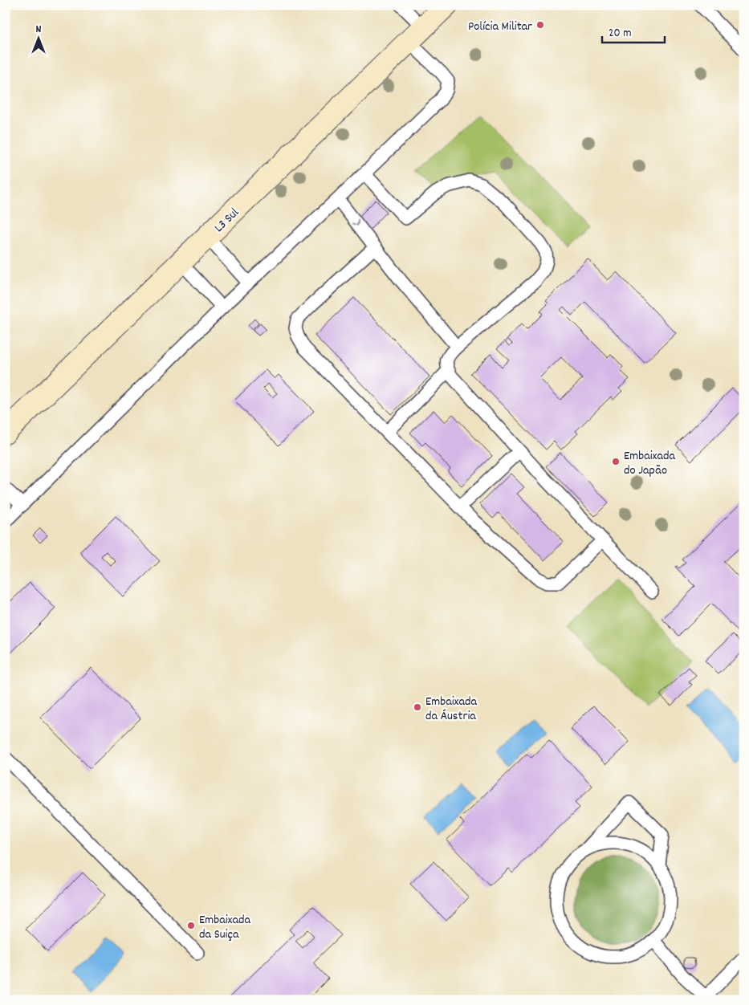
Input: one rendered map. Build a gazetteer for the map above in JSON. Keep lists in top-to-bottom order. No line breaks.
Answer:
{"streets":{"street":["L3 Sul"]},"places":["Polícia Militar","Embaixada do Japão","Embaixada da Áustria","Embaixada da Suiça"],"scale_bar":"20 m","north":"top"}
